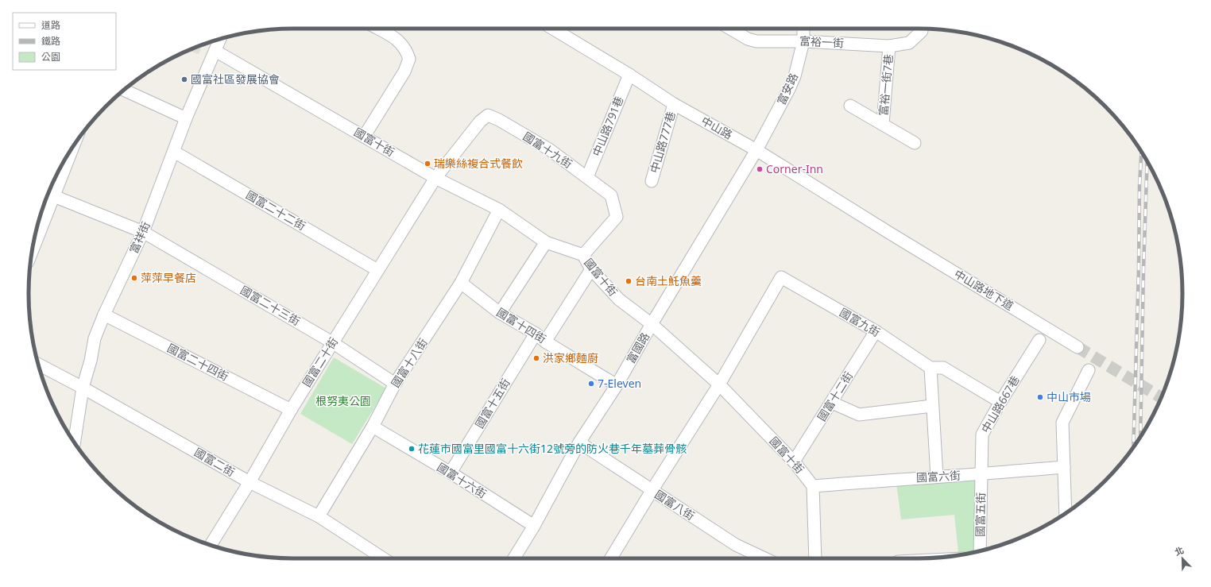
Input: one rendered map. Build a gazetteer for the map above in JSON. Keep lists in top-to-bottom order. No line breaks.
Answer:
{"streets":{"street":["富裕一街","富裕一街7巷","富安路","中山路791巷","中山路","國富十街","中山路777巷","國富十九街","國富二十二街","富祥街","中山路地下道","國富二十三街","國富九街","國富十四街","富國路","國富二十四街","國富二十街","國富十八街","國富十二街","國富十五街","中山路667巷","國富二街","國富六街","國富十六街","國富八街","國富五街"]},"crossings":[["富裕一街","富裕一街7巷"],["富裕一街","富安路"],["富安路","中山路"],["富安路","富國路"],["中山路791巷","中山路"],["中山路791巷","國富十九街"],["中山路","中山路777巷"],["中山路","中山路地下道"],["中山路","富國路"],["國富十街","國富十九街"],["國富十街","富祥街"],["國富十街","國富九街"],["國富十街","富國路"],["國富十街","國富二十街"],["國富十街","國富十八街"],["國富十街","國富十二街"],["國富十街","國富六街"],["國富十九街","國富二十街"],["國富二十二街","富祥街"],["國富二十二街","國富二十街"],["富祥街","國富二十三街"],["富祥街","國富二十四街"],["富祥街","國富二街"],["國富二十三街","國富二十街"],["國富二十三街","國富十八街"],["國富九街","國富十二街"],["國富九街","中山路667巷"],["國富十四街","富國路"],["國富十四街","國富十八街"],["國富十四街","國富十五街"],["富國路","國富十六街"],["富國路","國富八街"],["國富二十四街","國富二十街"],["國富二十街","國富二街"],["國富十八街","國富二街"],["國富十八街","國富十六街"],["國富十五街","國富十六街"],["中山路667巷","國富六街"],["中山路667巷","國富五街"],["國富六街","國富五街"]],"parks":["根努夷公園"],"places":["國富社區發展協會","瑞樂絲複合式餐飲","Corner-Inn","萍萍早餐店","台南土魠魚羹","洪家鄉麵廚","7-Eleven","中山市場","花蓮市國富里國富十六街12號旁的防火巷千年墓葬骨骸"],"legend":["道路","鐵路","公園"],"north":"top left"}
